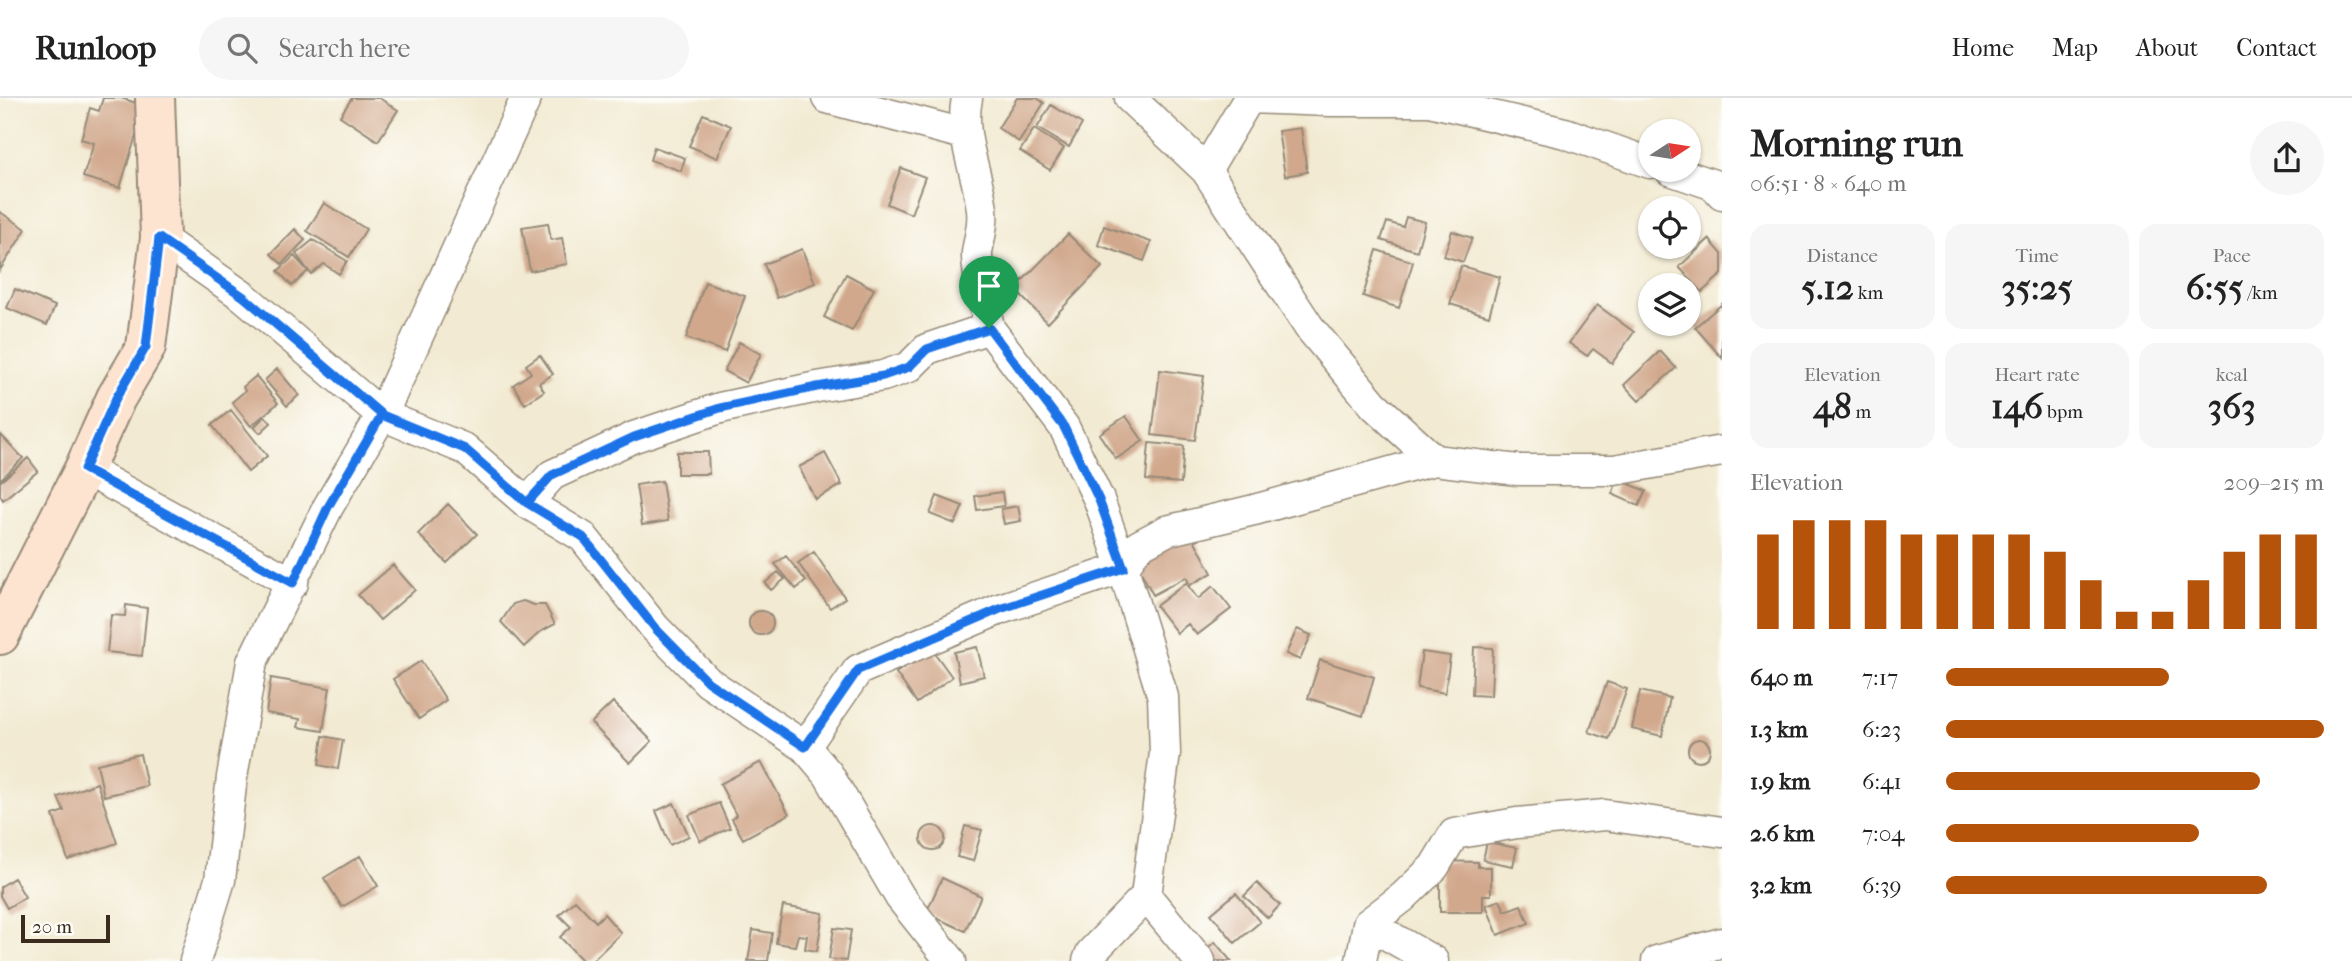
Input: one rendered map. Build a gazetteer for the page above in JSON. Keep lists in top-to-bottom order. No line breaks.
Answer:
{"scale_bar":"20 m","north":"right","page":{"header":"Runloop","search":"Search here","nav":["Home","Map","About","Contact"],"heading":["Morning run","06:51 · 8 × 640 m"],"stats":[["Distance","5.12 km"],["Time","35:25"],["Pace","6:55 /km"],["Elevation","48 m"],["Heart rate","146 bpm"],["kcal","363"]],"chart":["Elevation","209–215 m"],"list":[{"name":"640 m","note":"7:17"},{"name":"1.3 km","note":"6:23"},{"name":"1.9 km","note":"6:41"},{"name":"2.6 km","note":"7:04"},{"name":"3.2 km","note":"6:39"}],"scale":"20 m"}}
